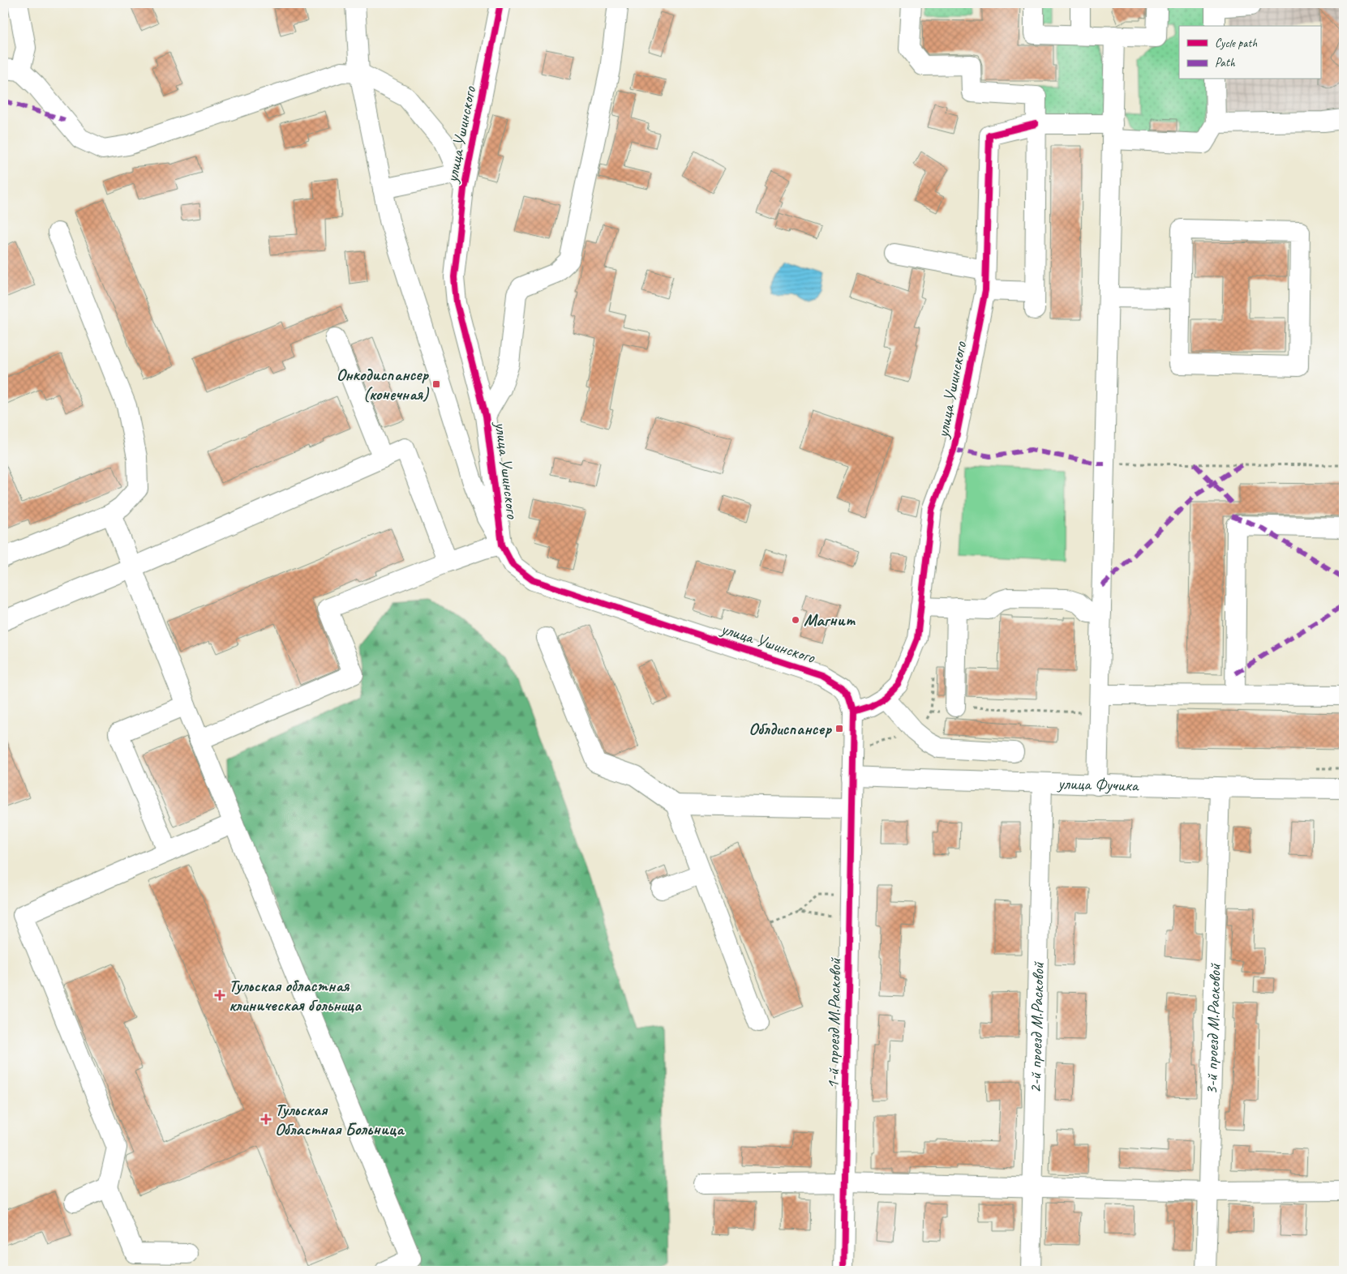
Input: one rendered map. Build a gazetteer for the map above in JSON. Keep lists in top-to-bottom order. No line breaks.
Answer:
{"streets":{"street":["улица Ушинского","улица Фучика","1-й проезд М.Расковой","2-й проезд М.Расковой","3-й проезд М.Расковой"]},"crossings":[["улица Ушинского","улица Фучика"],["улица Ушинского","1-й проезд М.Расковой"],["улица Фучика","1-й проезд М.Расковой"],["улица Фучика","2-й проезд М.Расковой"],["улица Фучика","3-й проезд М.Расковой"]],"places":{"transit":["Онкодиспансер (конечная)","Облдиспансер"],"other":["Магнит"],"health":["Тульская областная клиническая больница","Тульская Областная Больница"]},"legend":["Cycle path","Path"]}
